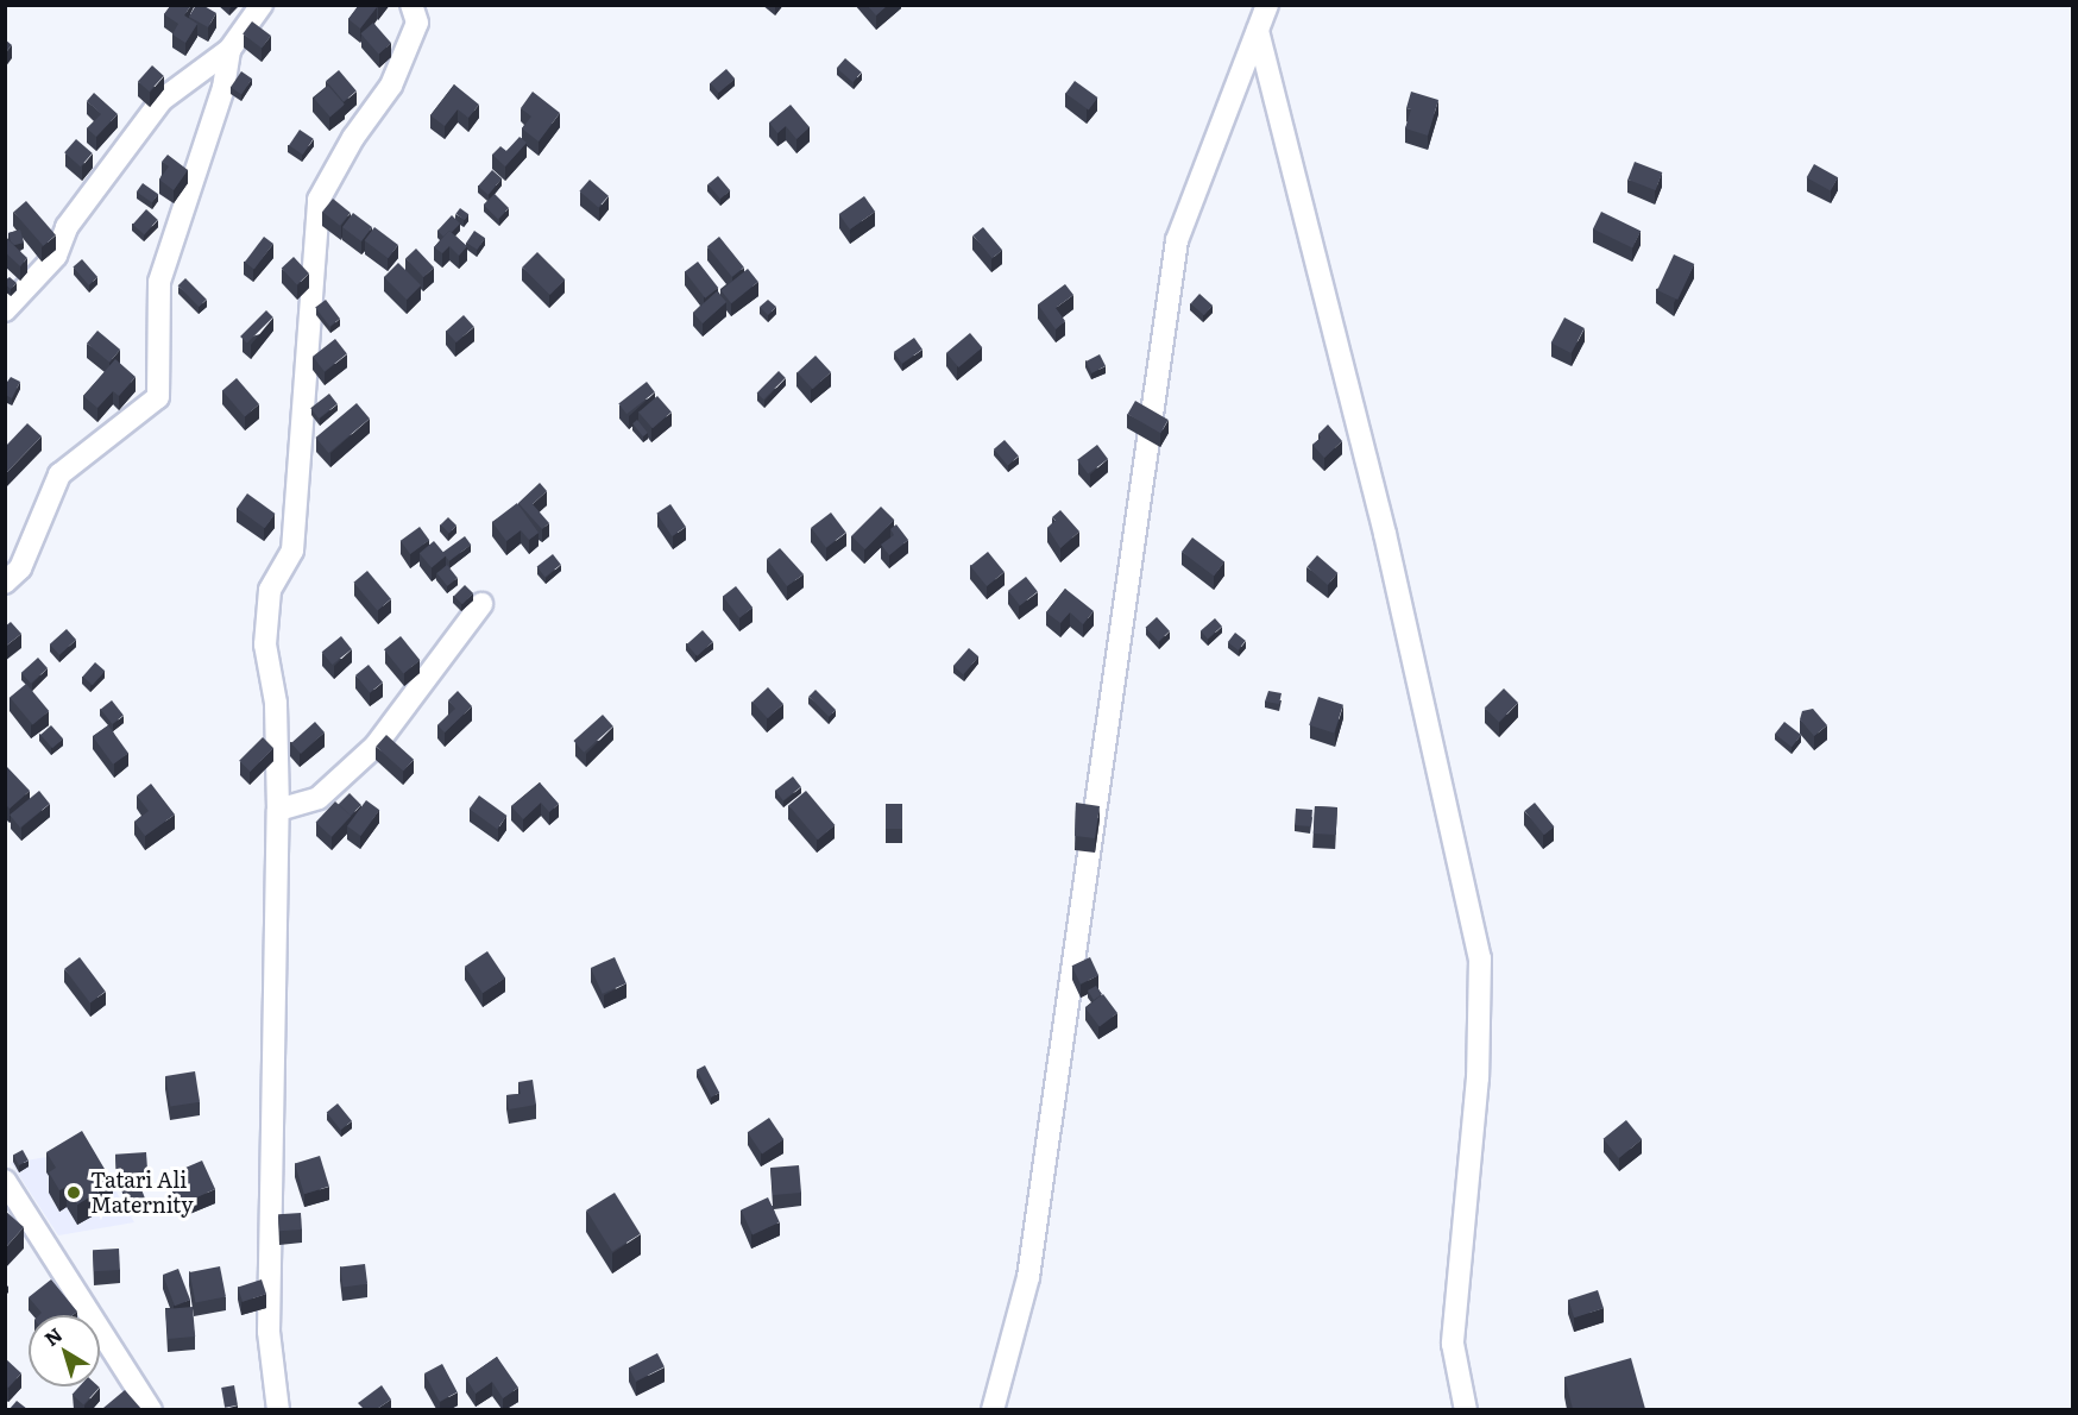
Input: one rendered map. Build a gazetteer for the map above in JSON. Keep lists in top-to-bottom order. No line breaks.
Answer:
{"places":["Tatari Ali Maternity"],"north":"top left"}
